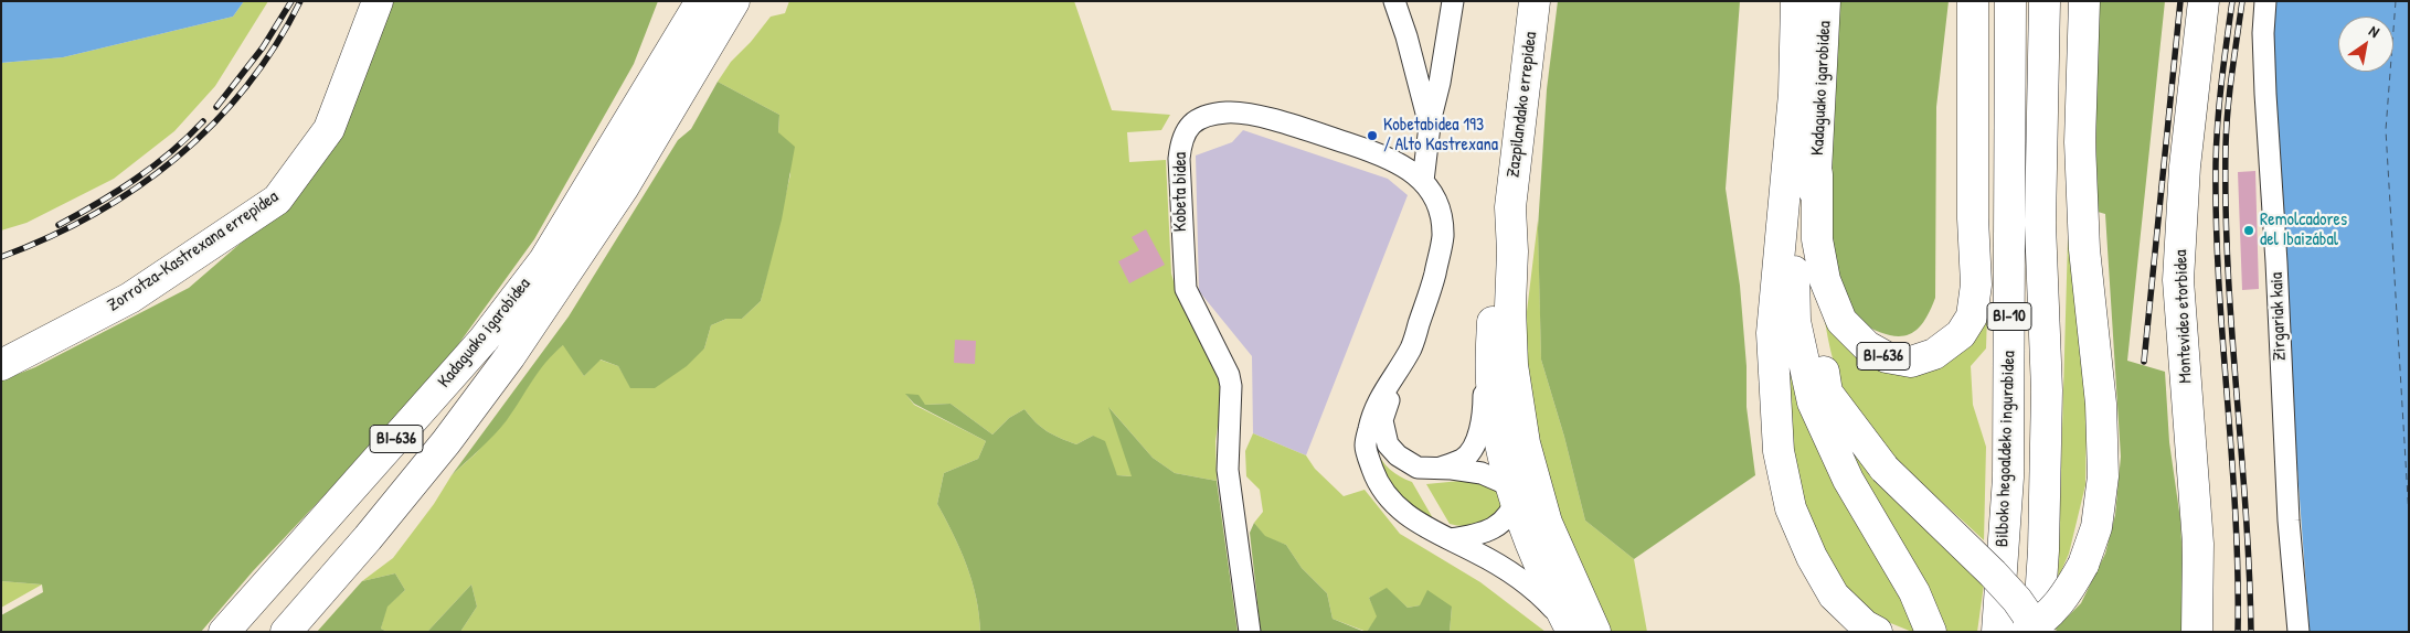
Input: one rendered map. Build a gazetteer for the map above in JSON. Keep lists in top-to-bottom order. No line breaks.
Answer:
{"streets":{"main road":["Kadaguako igarobidea","Zazpilandako errepidea","Zorrotza-Kastrexana errepidea","BI-10","Montevideo etorbidea","BI-636","Bilboko hegoaldeko ingurabidea"],"street":["Kobeta bidea","Zirgariak kaia"]},"crossings":[["Kadaguako igarobidea","BI-636"]],"places":["Kobetabidea 193 / Alto Kastrexana","Remolcadores del Ibaizábal"],"north":"top right"}
